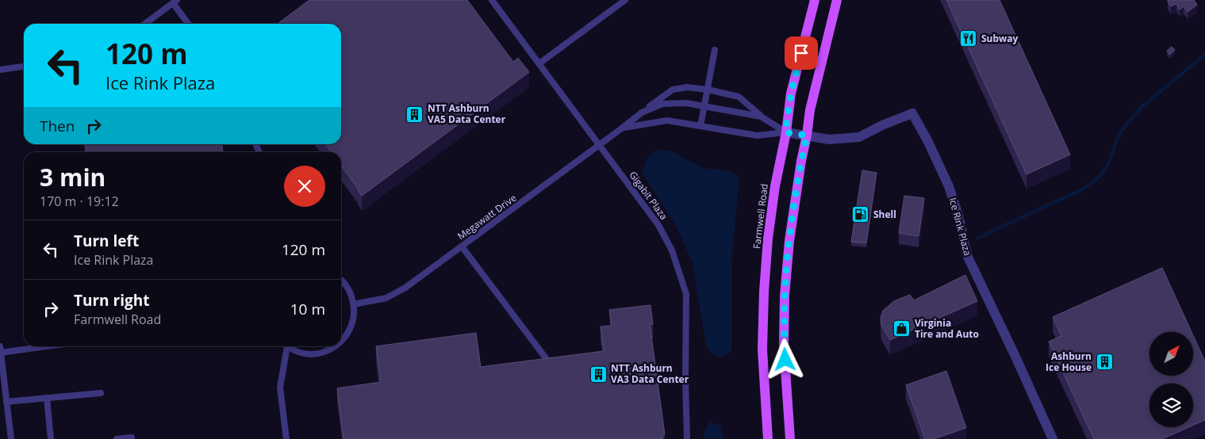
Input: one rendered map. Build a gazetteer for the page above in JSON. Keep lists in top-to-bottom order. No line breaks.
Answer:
{"streets":{"main road":["Farmwell Road"],"street":["Ice Rink Plaza"],"lane":["Gigabit Plaza","Megawatt Drive"]},"crossings":[["Gigabit Plaza","Megawatt Drive"],["Farmwell Road","Ice Rink Plaza"]],"places":{"restaurant":["Subway"],"building":["NTT Ashburn VA5 Data Center","Ashburn Ice House","NTT Ashburn VA3 Data Center"],"fuel station":["Shell"],"shop":["Virginia Tire and Auto"]},"north":"top right","page":{"turn":["120 m","Ice Rink Plaza"],"then":"Then","heading":["3 min","170 m · 19:12"],"list":[{"name":"Turn left","note":"Ice Rink Plaza","value":"120 m"},{"name":"Turn right","note":"Farmwell Road","value":"10 m"}]}}
